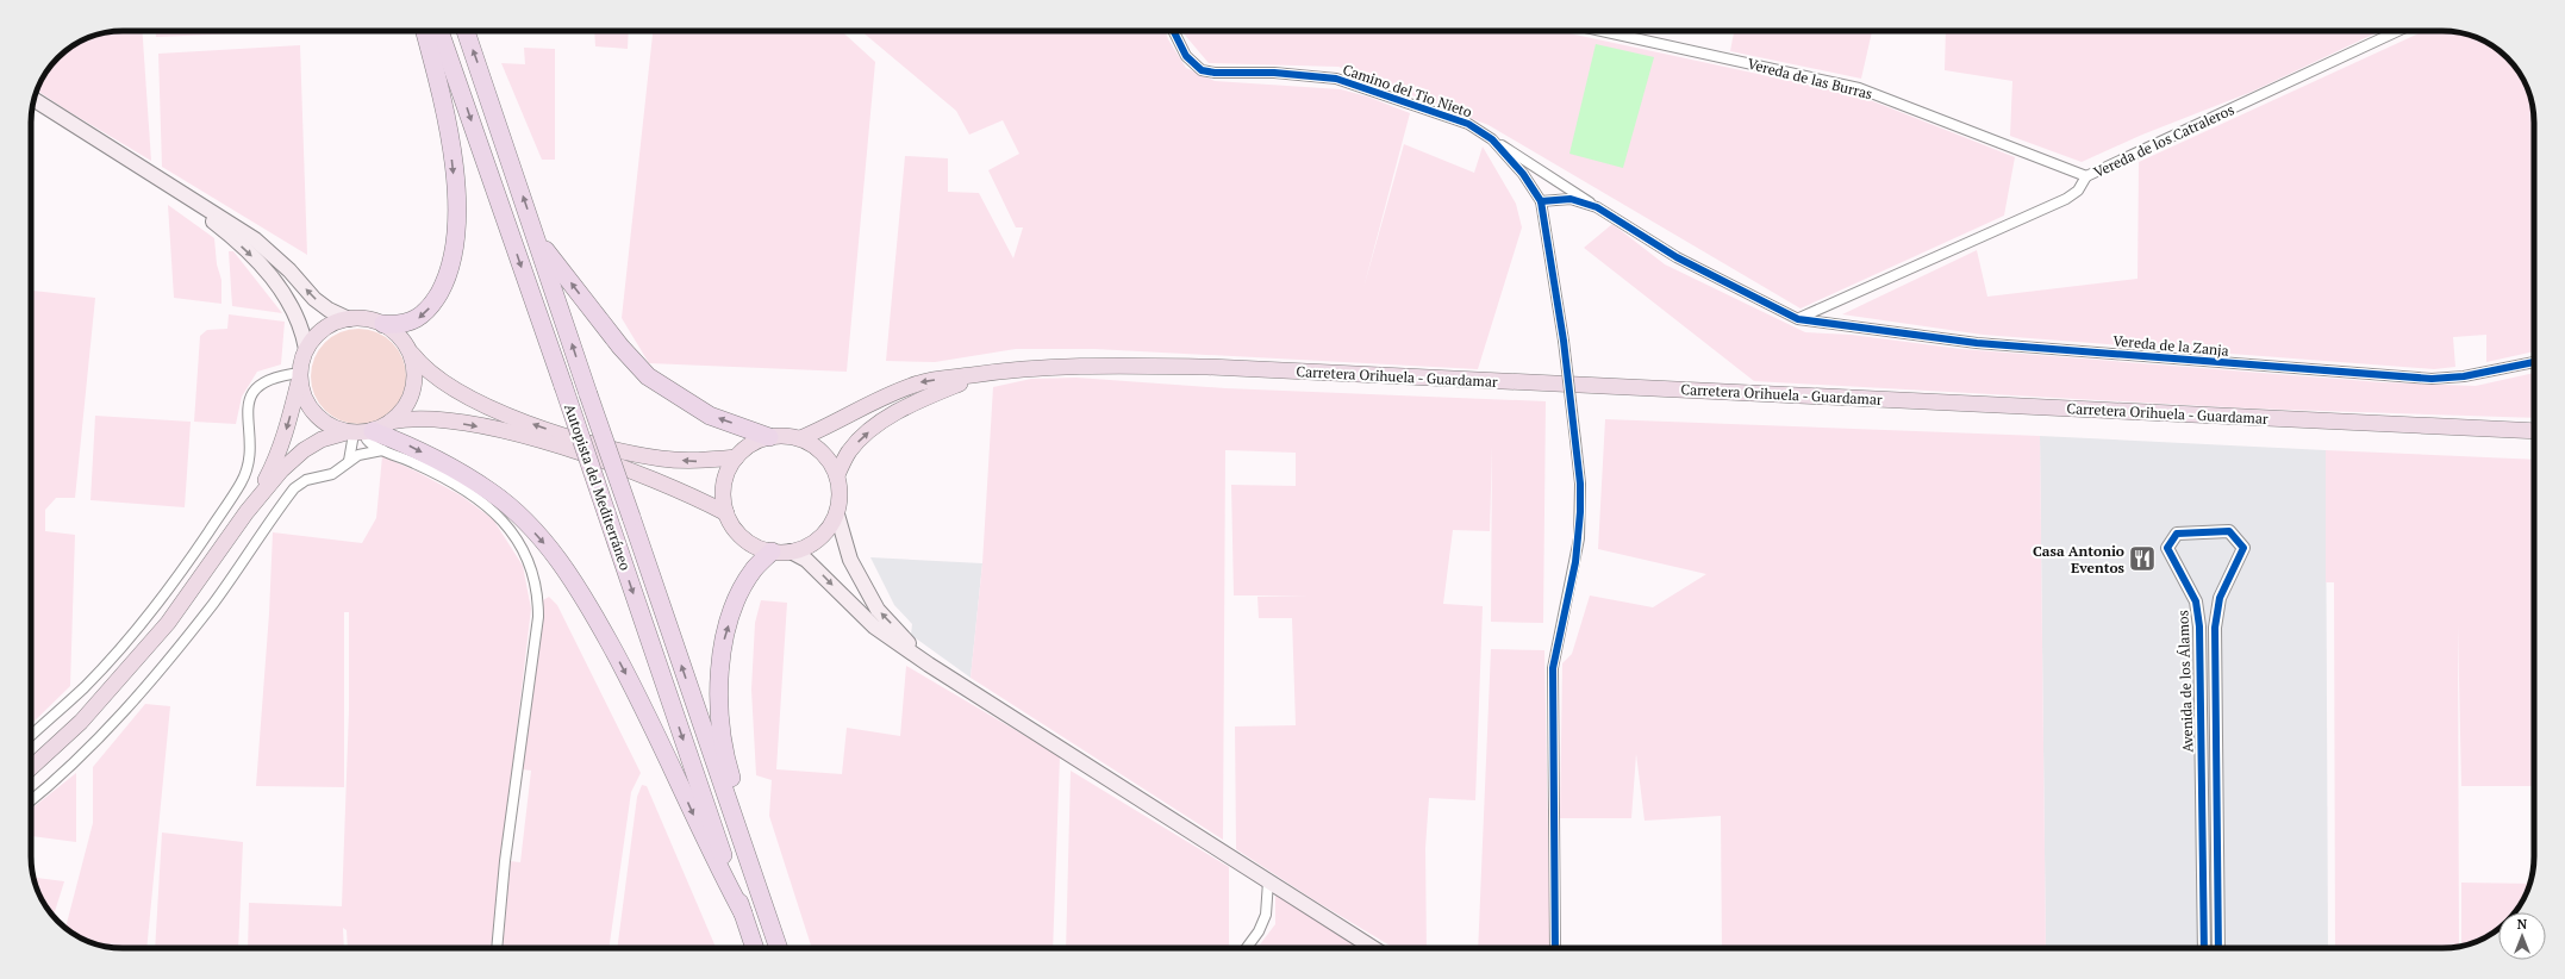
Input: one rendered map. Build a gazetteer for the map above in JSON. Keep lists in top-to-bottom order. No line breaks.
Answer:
{"streets":{"highway":["Autopista del Mediterráneo"],"main road":["Carretera Orihuela - Guardamar"],"street":["Vereda de las Burras","Camino del Tio Nieto","Vereda de los Catraleros","Vereda de la Zanja","Avenida de los Álamos"]},"crossings":[["Vereda de las Burras","Vereda de los Catraleros"],["Camino del Tio Nieto","Vereda de los Catraleros"],["Camino del Tio Nieto","Vereda de la Zanja"],["Vereda de los Catraleros","Vereda de la Zanja"]],"places":{"restaurant":["Casa Antonio Eventos"]},"north":"top"}
